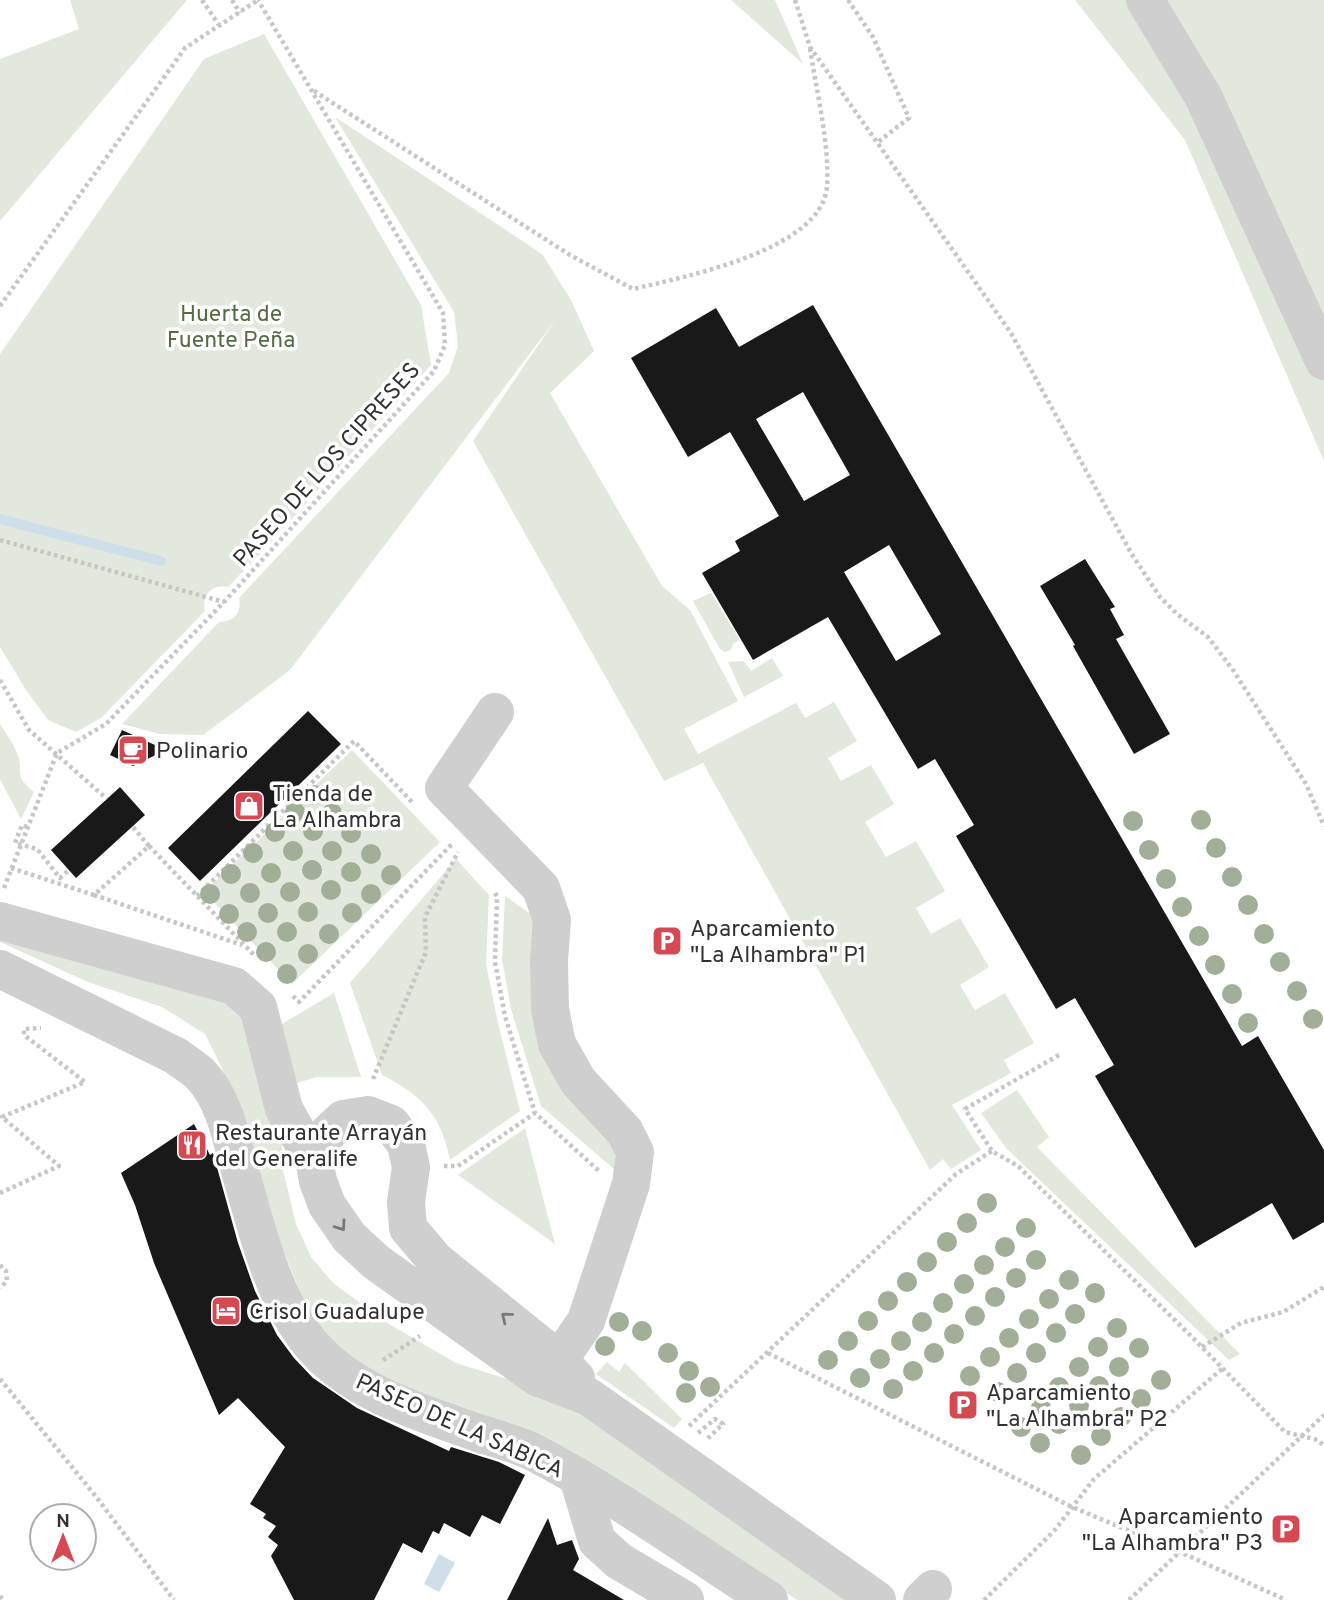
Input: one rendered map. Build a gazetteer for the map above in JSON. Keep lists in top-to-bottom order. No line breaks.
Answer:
{"streets":{"street":["PASEO DE LA SABICA"],"path":["PASEO DE LOS CIPRESES"]},"parks":["Huerta de Fuente Peña"],"places":{"cafe":["Polinario"],"shop":["Tienda de La Alhambra"],"parking":["Aparcamiento \"La Alhambra\" P1","Aparcamiento \"La Alhambra\" P2","Aparcamiento \"La Alhambra\" P3"],"restaurant":["Restaurante Arrayán del Generalife"],"hotel":["Crisol Guadalupe"]},"north":"top"}
